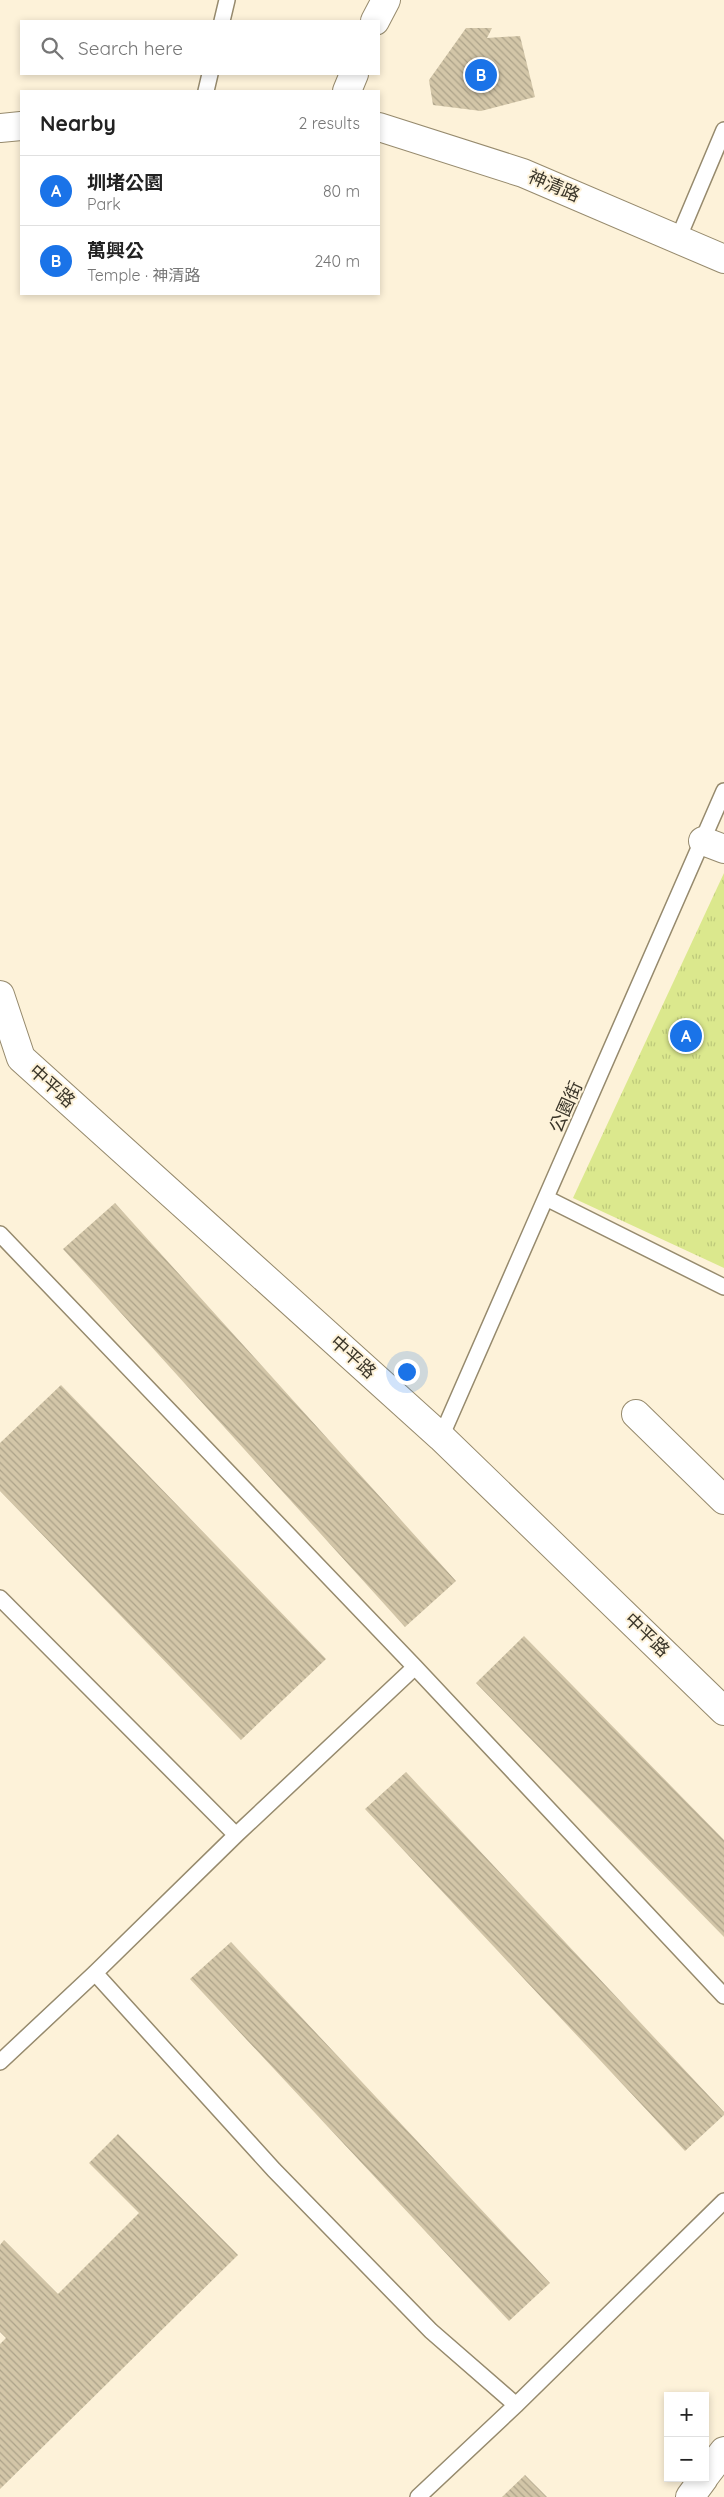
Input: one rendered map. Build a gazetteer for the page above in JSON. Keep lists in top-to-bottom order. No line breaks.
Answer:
{"streets":{"street":["神清路","中平路"],"lane":["公園街"]},"crossings":[["中平路","公園街"]],"page":{"search":"Search here","pins":["B","A"],"heading":["Nearby","2 results"],"list":[{"mark":"A","name":"圳堵公園","note":"Park","value":"80 m"},{"mark":"B","name":"萬興公","note":"Temple · 神清路","value":"240 m"}],"map_buttons":["+","−"]}}
